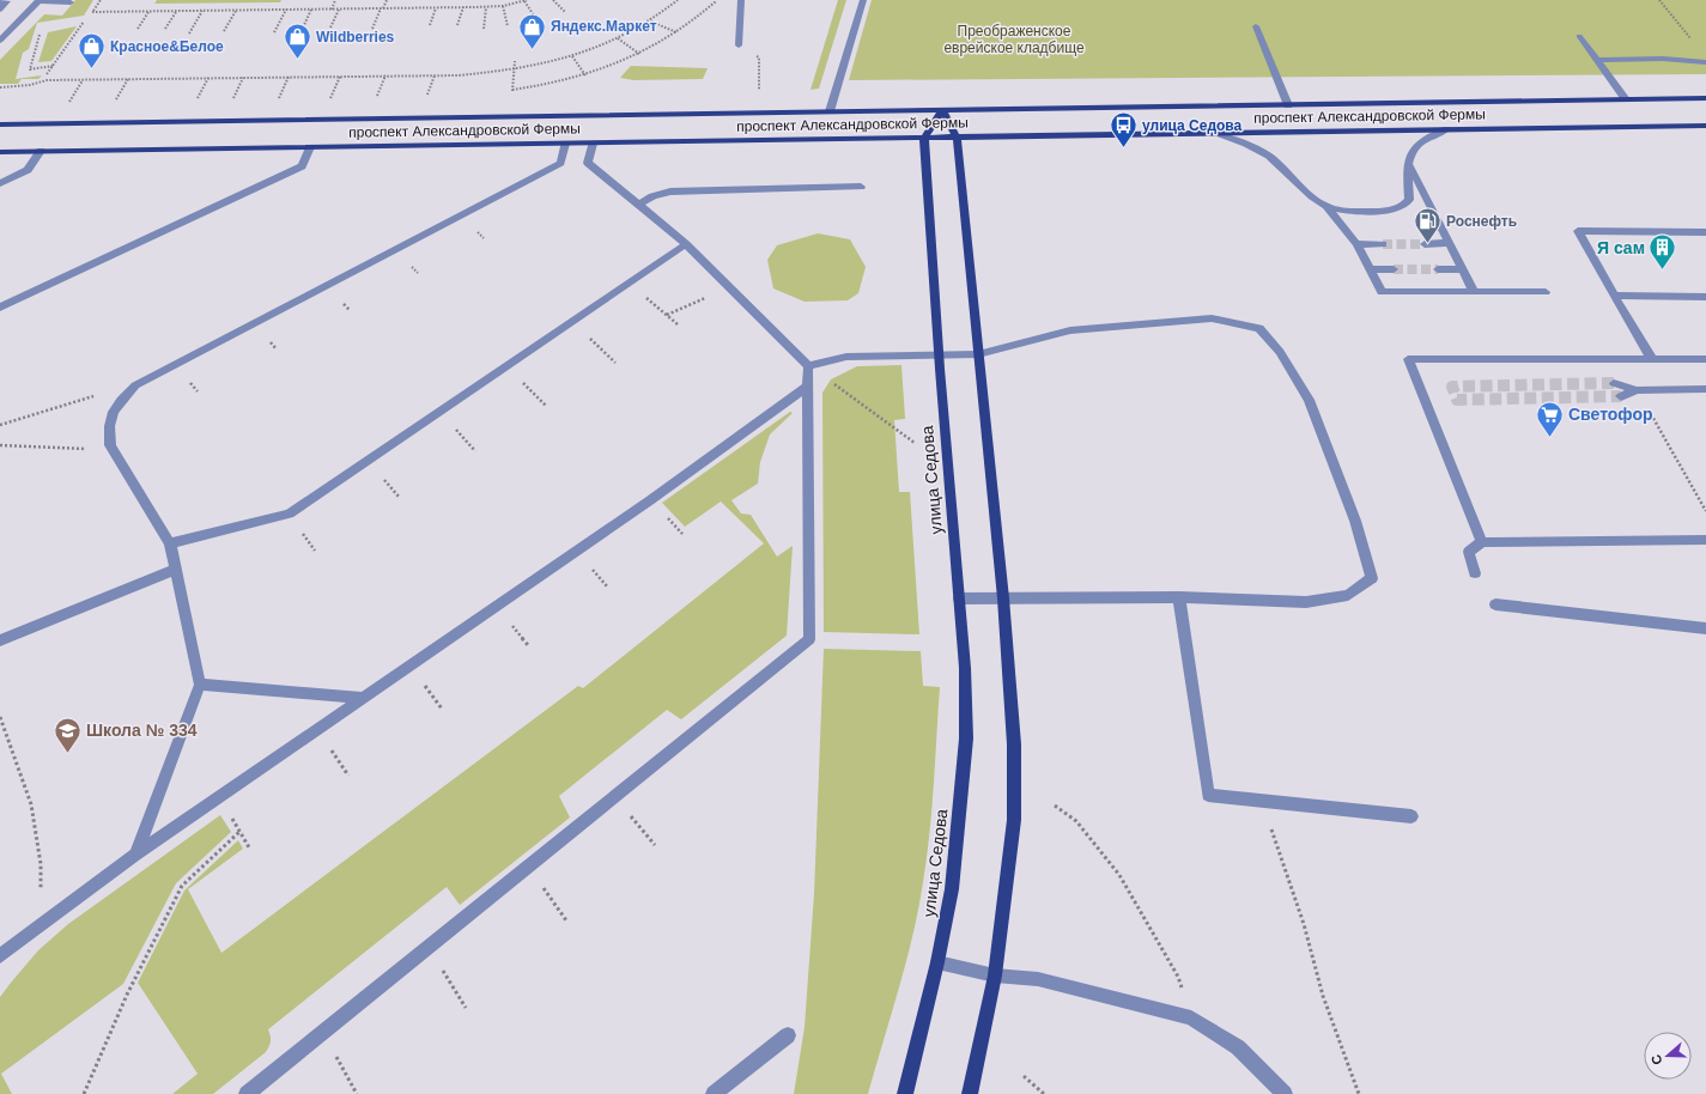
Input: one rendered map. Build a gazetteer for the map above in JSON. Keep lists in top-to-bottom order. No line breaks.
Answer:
{"streets":{"main road":["проспект Александровской Фермы","улица Седова"]},"crossings":[["проспект Александровской Фермы","улица Седова"]],"parks":["Преображенское еврейское кладбище"],"places":{"shop":["Яндекс.Маркет","Wildberries","Красное&Белое"],"bus stop":["улица Седова"],"fuel station":["Роснефть"],"building":["Я сам"],"supermarket":["Светофор"],"school or university":["Школа № 334"]},"north":"left"}
